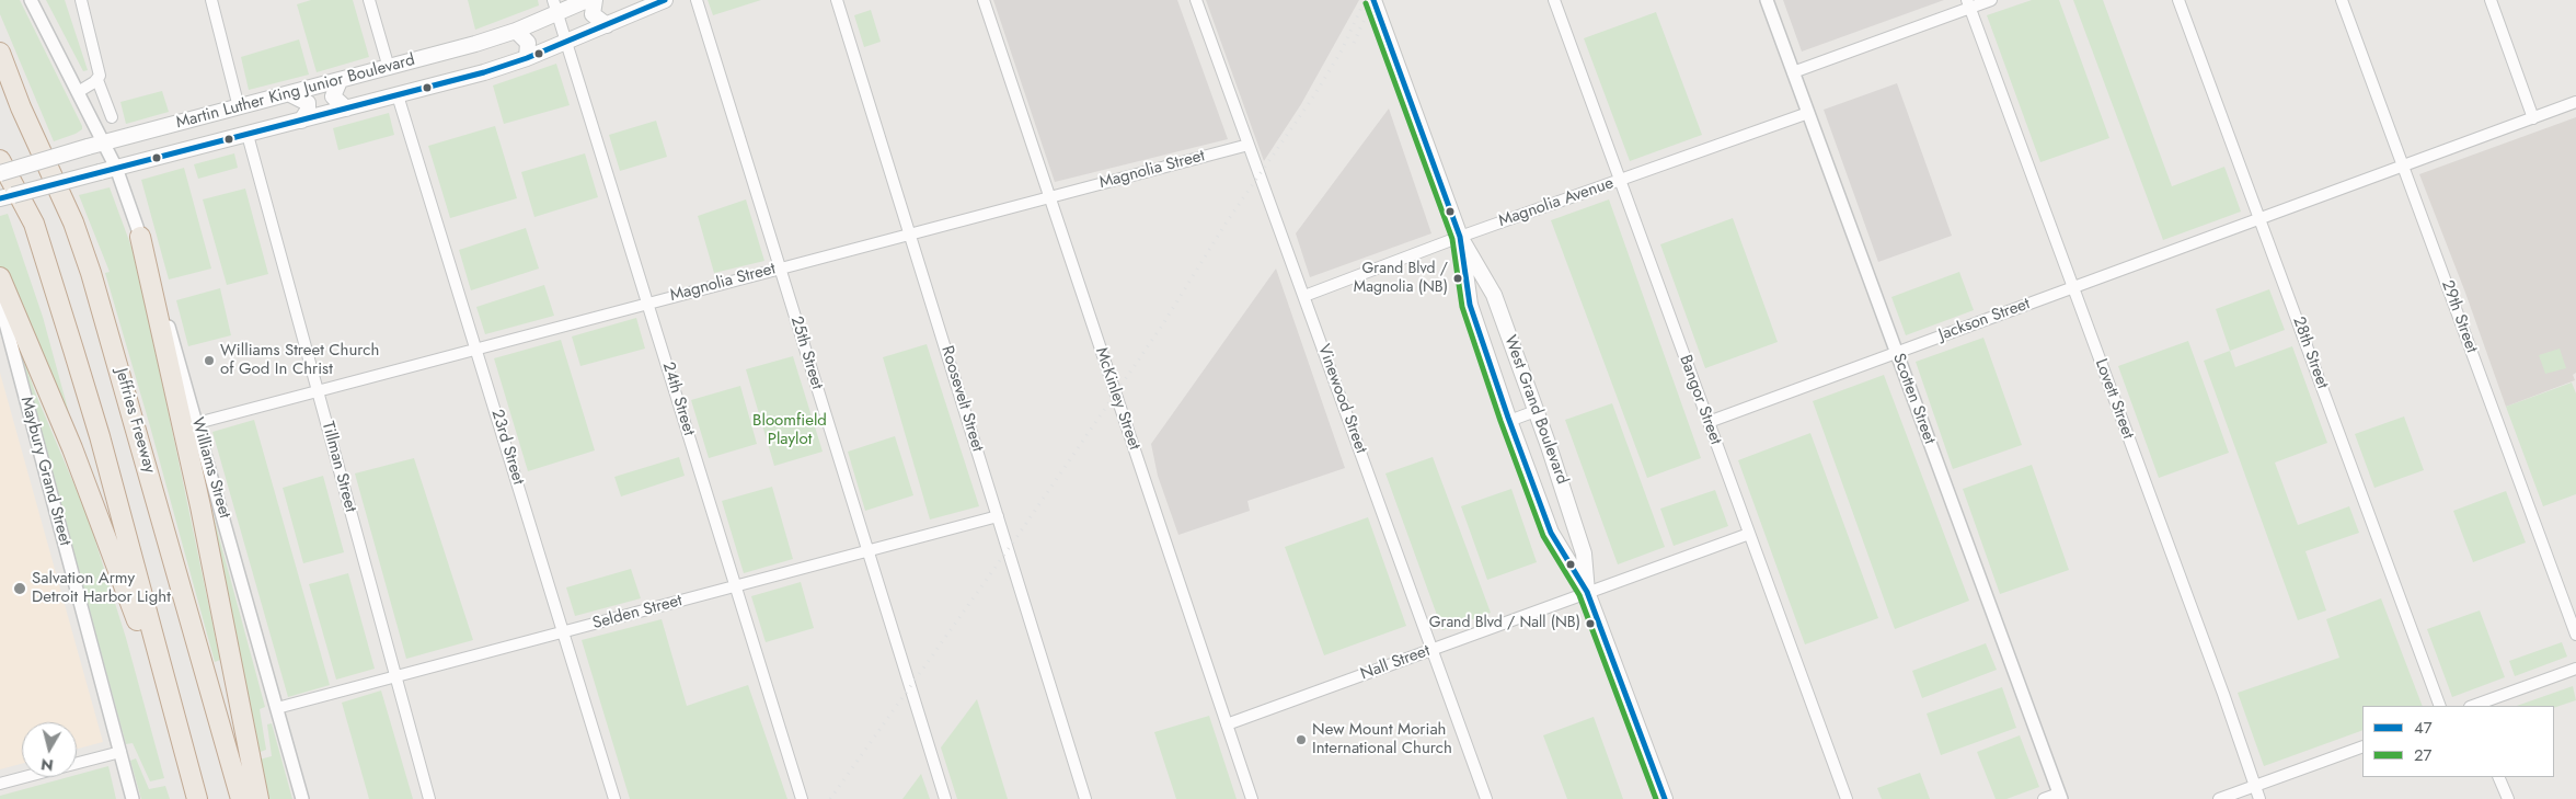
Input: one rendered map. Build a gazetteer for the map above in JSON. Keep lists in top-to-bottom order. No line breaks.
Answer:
{"streets":{"highway":["Jeffries Freeway"],"main road":["Martin Luther King Junior Boulevard","West Grand Boulevard"],"street":["Magnolia Street","Magnolia Avenue","29th Street","Jackson Street","25th Street","28th Street","24th Street","Roosevelt Street","McKinley Street","Vinewood Street","Scotten Street","Lovett Street","Bangor Street","23rd Street","Tillman Street","Williams Street","Maybury Grand Street","Selden Street","Nall Street"]},"crossings":[["Martin Luther King Junior Boulevard","24th Street"],["Martin Luther King Junior Boulevard","23rd Street"],["Martin Luther King Junior Boulevard","Tillman Street"],["Martin Luther King Junior Boulevard","Williams Street"],["Magnolia Street","25th Street"],["Magnolia Street","24th Street"],["Magnolia Street","Roosevelt Street"],["Magnolia Street","McKinley Street"],["Magnolia Street","Vinewood Street"],["Magnolia Street","23rd Street"],["Magnolia Street","Tillman Street"],["Magnolia Street","Williams Street"],["Magnolia Avenue","Vinewood Street"],["Magnolia Avenue","Scotten Street"],["Magnolia Avenue","Bangor Street"],["Magnolia Avenue","West Grand Boulevard"],["29th Street","Jackson Street"],["Jackson Street","28th Street"],["Jackson Street","Scotten Street"],["Jackson Street","Lovett Street"],["Jackson Street","Bangor Street"],["25th Street","Selden Street"],["24th Street","Selden Street"],["Roosevelt Street","Selden Street"],["McKinley Street","Nall Street"],["Vinewood Street","Nall Street"],["Bangor Street","Nall Street"],["West Grand Boulevard","Nall Street"],["23rd Street","Selden Street"],["Tillman Street","Selden Street"],["Williams Street","Selden Street"]],"parks":["Bloomfield Playlot"],"places":["Grand Blvd / Magnolia (NB)","Williams Street Church of God In Christ","Salvation Army Detroit Harbor Light","Grand Blvd / Nall (NB)","New Mount Moriah International Church"],"lines":["transit line 47","transit line 27"],"legend":["47","27"],"north":"bottom"}
